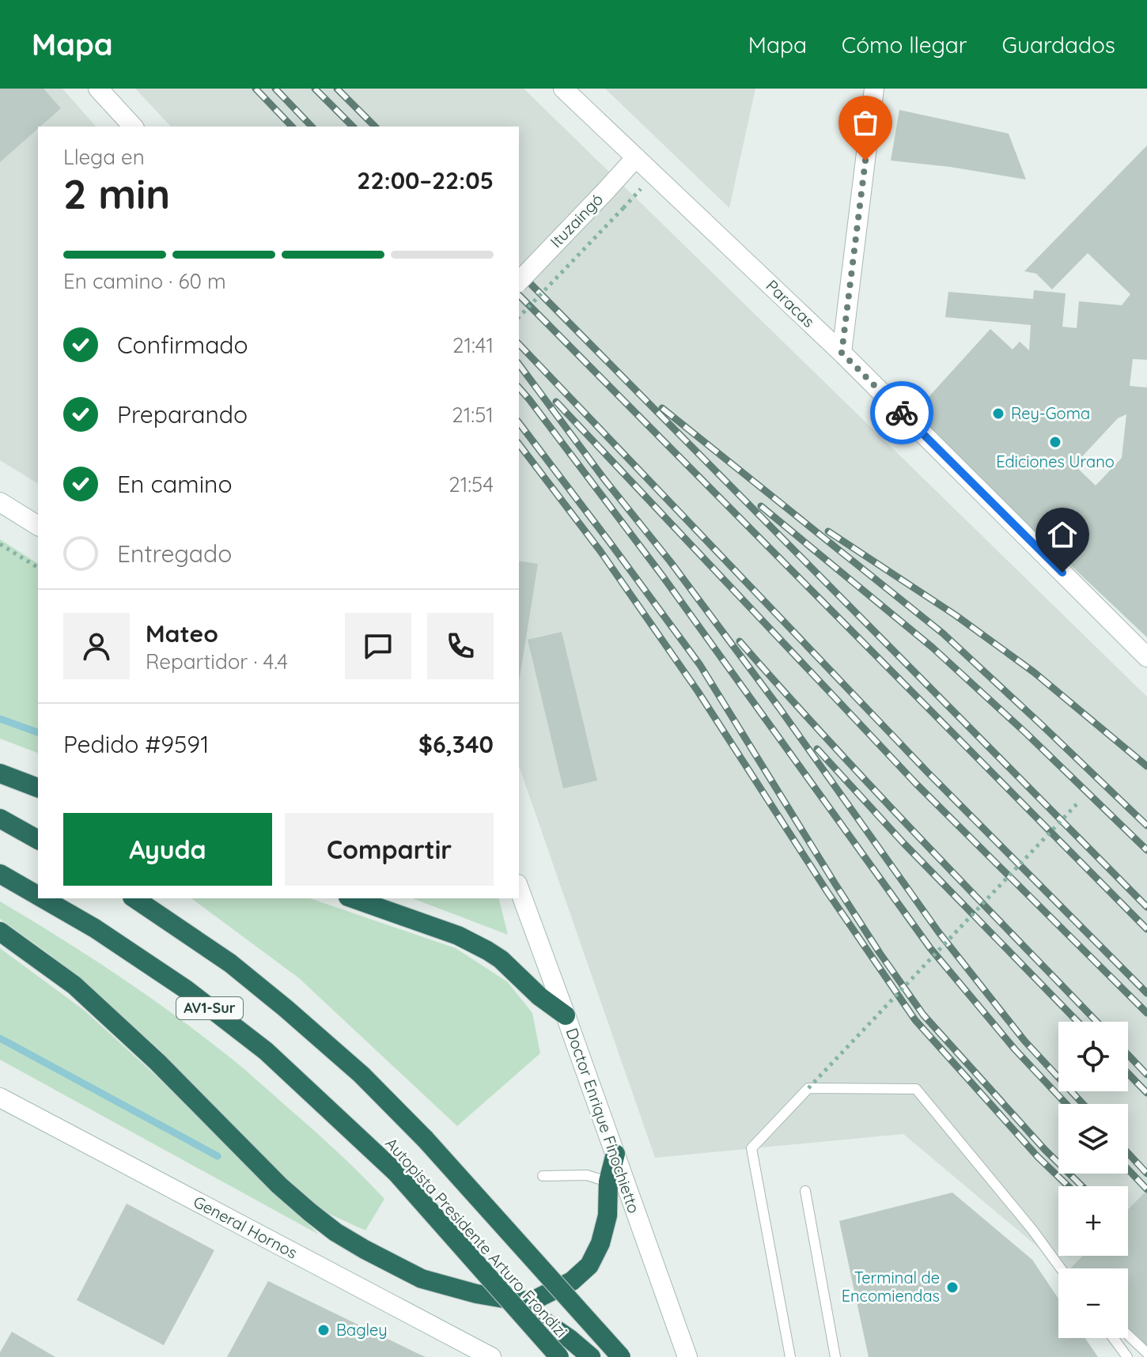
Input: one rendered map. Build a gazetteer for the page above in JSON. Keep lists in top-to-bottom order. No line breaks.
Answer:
{"streets":{"highway":["AV1-Sur","Autopista Presidente Arturo Frondizi"],"street":["Ituzaingó","Paracas","Doctor Enrique Finochietto","General Hornos"]},"crossings":[["Ituzaingó","Paracas"]],"places":["Rey-Goma","Ediciones Urano","Terminal de Encomiendas","Bagley"],"page":{"header":"Mapa","nav":["Mapa","Cómo llegar","Guardados"],"heading":["2 min","Llega en","22:00–22:05"],"panel":["Mateo","Repartidor · 4.4","Pedido #9591","$6,340"],"bar":"En camino · 60 m","list":[["Confirmado","21:41"],["Preparando","21:51"],["En camino","21:54"],"Entregado"],"buttons":["Ayuda","Compartir"],"map_buttons":["+","−"]}}
